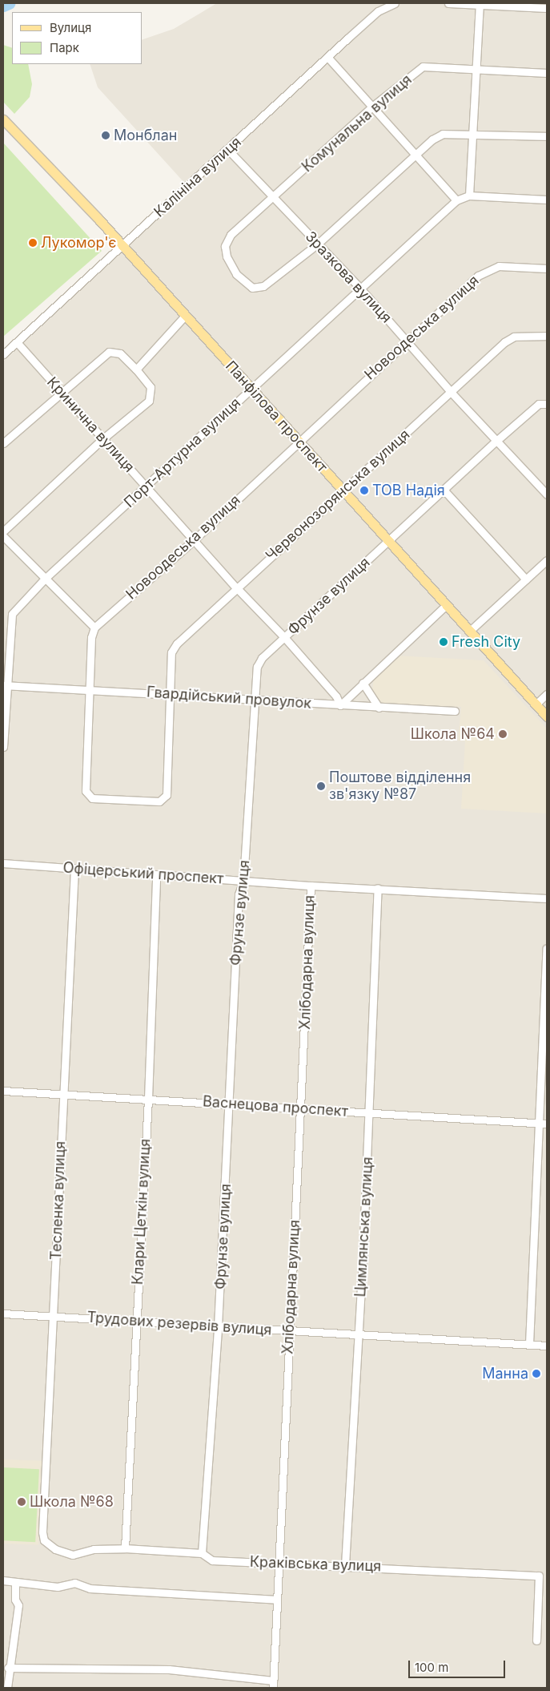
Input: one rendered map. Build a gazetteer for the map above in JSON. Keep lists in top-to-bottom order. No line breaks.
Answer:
{"streets":{"main road":["Панфілова проспект"],"street":["Комунальна вулиця","Калініна вулиця","Зразкова вулиця","Новоодеська вулиця","Кринична вулиця","Порт-Артурна вулиця","Червонозорянська вулиця","Фрунзе вулиця","Гвардійський провулок","Офіцерський проспект","Хлібодарна вулиця","Васнецова проспект","Тесленка вулиця","Клари Цеткін вулиця","Цимлянська вулиця","Трудових резервів вулиця","Краківська вулиця"]},"crossings":[["Комунальна вулиця","Зразкова вулиця"],["Калініна вулиця","Зразкова вулиця"],["Калініна вулиця","Панфілова проспект"],["Калініна вулиця","Кринична вулиця"],["Зразкова вулиця","Новоодеська вулиця"],["Зразкова вулиця","Порт-Артурна вулиця"],["Зразкова вулиця","Червонозорянська вулиця"],["Зразкова вулиця","Фрунзе вулиця"],["Новоодеська вулиця","Панфілова проспект"],["Новоодеська вулиця","Кринична вулиця"],["Панфілова проспект","Порт-Артурна вулиця"],["Панфілова проспект","Червонозорянська вулиця"],["Панфілова проспект","Фрунзе вулиця"],["Кринична вулиця","Порт-Артурна вулиця"],["Кринична вулиця","Червонозорянська вулиця"],["Кринична вулиця","Фрунзе вулиця"],["Кринична вулиця","Гвардійський провулок"],["Порт-Артурна вулиця","Гвардійський провулок"],["Червонозорянська вулиця","Гвардійський провулок"],["Фрунзе вулиця","Гвардійський провулок"],["Фрунзе вулиця","Офіцерський проспект"],["Фрунзе вулиця","Васнецова проспект"],["Фрунзе вулиця","Трудових резервів вулиця"],["Фрунзе вулиця","Краківська вулиця"],["Офіцерський проспект","Хлібодарна вулиця"],["Офіцерський проспект","Тесленка вулиця"],["Офіцерський проспект","Клари Цеткін вулиця"],["Офіцерський проспект","Цимлянська вулиця"],["Хлібодарна вулиця","Васнецова проспект"],["Хлібодарна вулиця","Трудових резервів вулиця"],["Хлібодарна вулиця","Краківська вулиця"],["Васнецова проспект","Тесленка вулиця"],["Васнецова проспект","Клари Цеткін вулиця"],["Васнецова проспект","Цимлянська вулиця"],["Тесленка вулиця","Трудових резервів вулиця"],["Тесленка вулиця","Краківська вулиця"],["Клари Цеткін вулиця","Трудових резервів вулиця"],["Клари Цеткін вулиця","Краківська вулиця"],["Цимлянська вулиця","Трудових резервів вулиця"],["Цимлянська вулиця","Краківська вулиця"]],"places":["Монблан","Лукомор'є","ТОВ Надія","Fresh City","Школа №64","Поштове відділення зв'язку №87","Манна","Школа №68"],"legend":["Вулиця","Парк"],"scale_bar":"100 m"}
